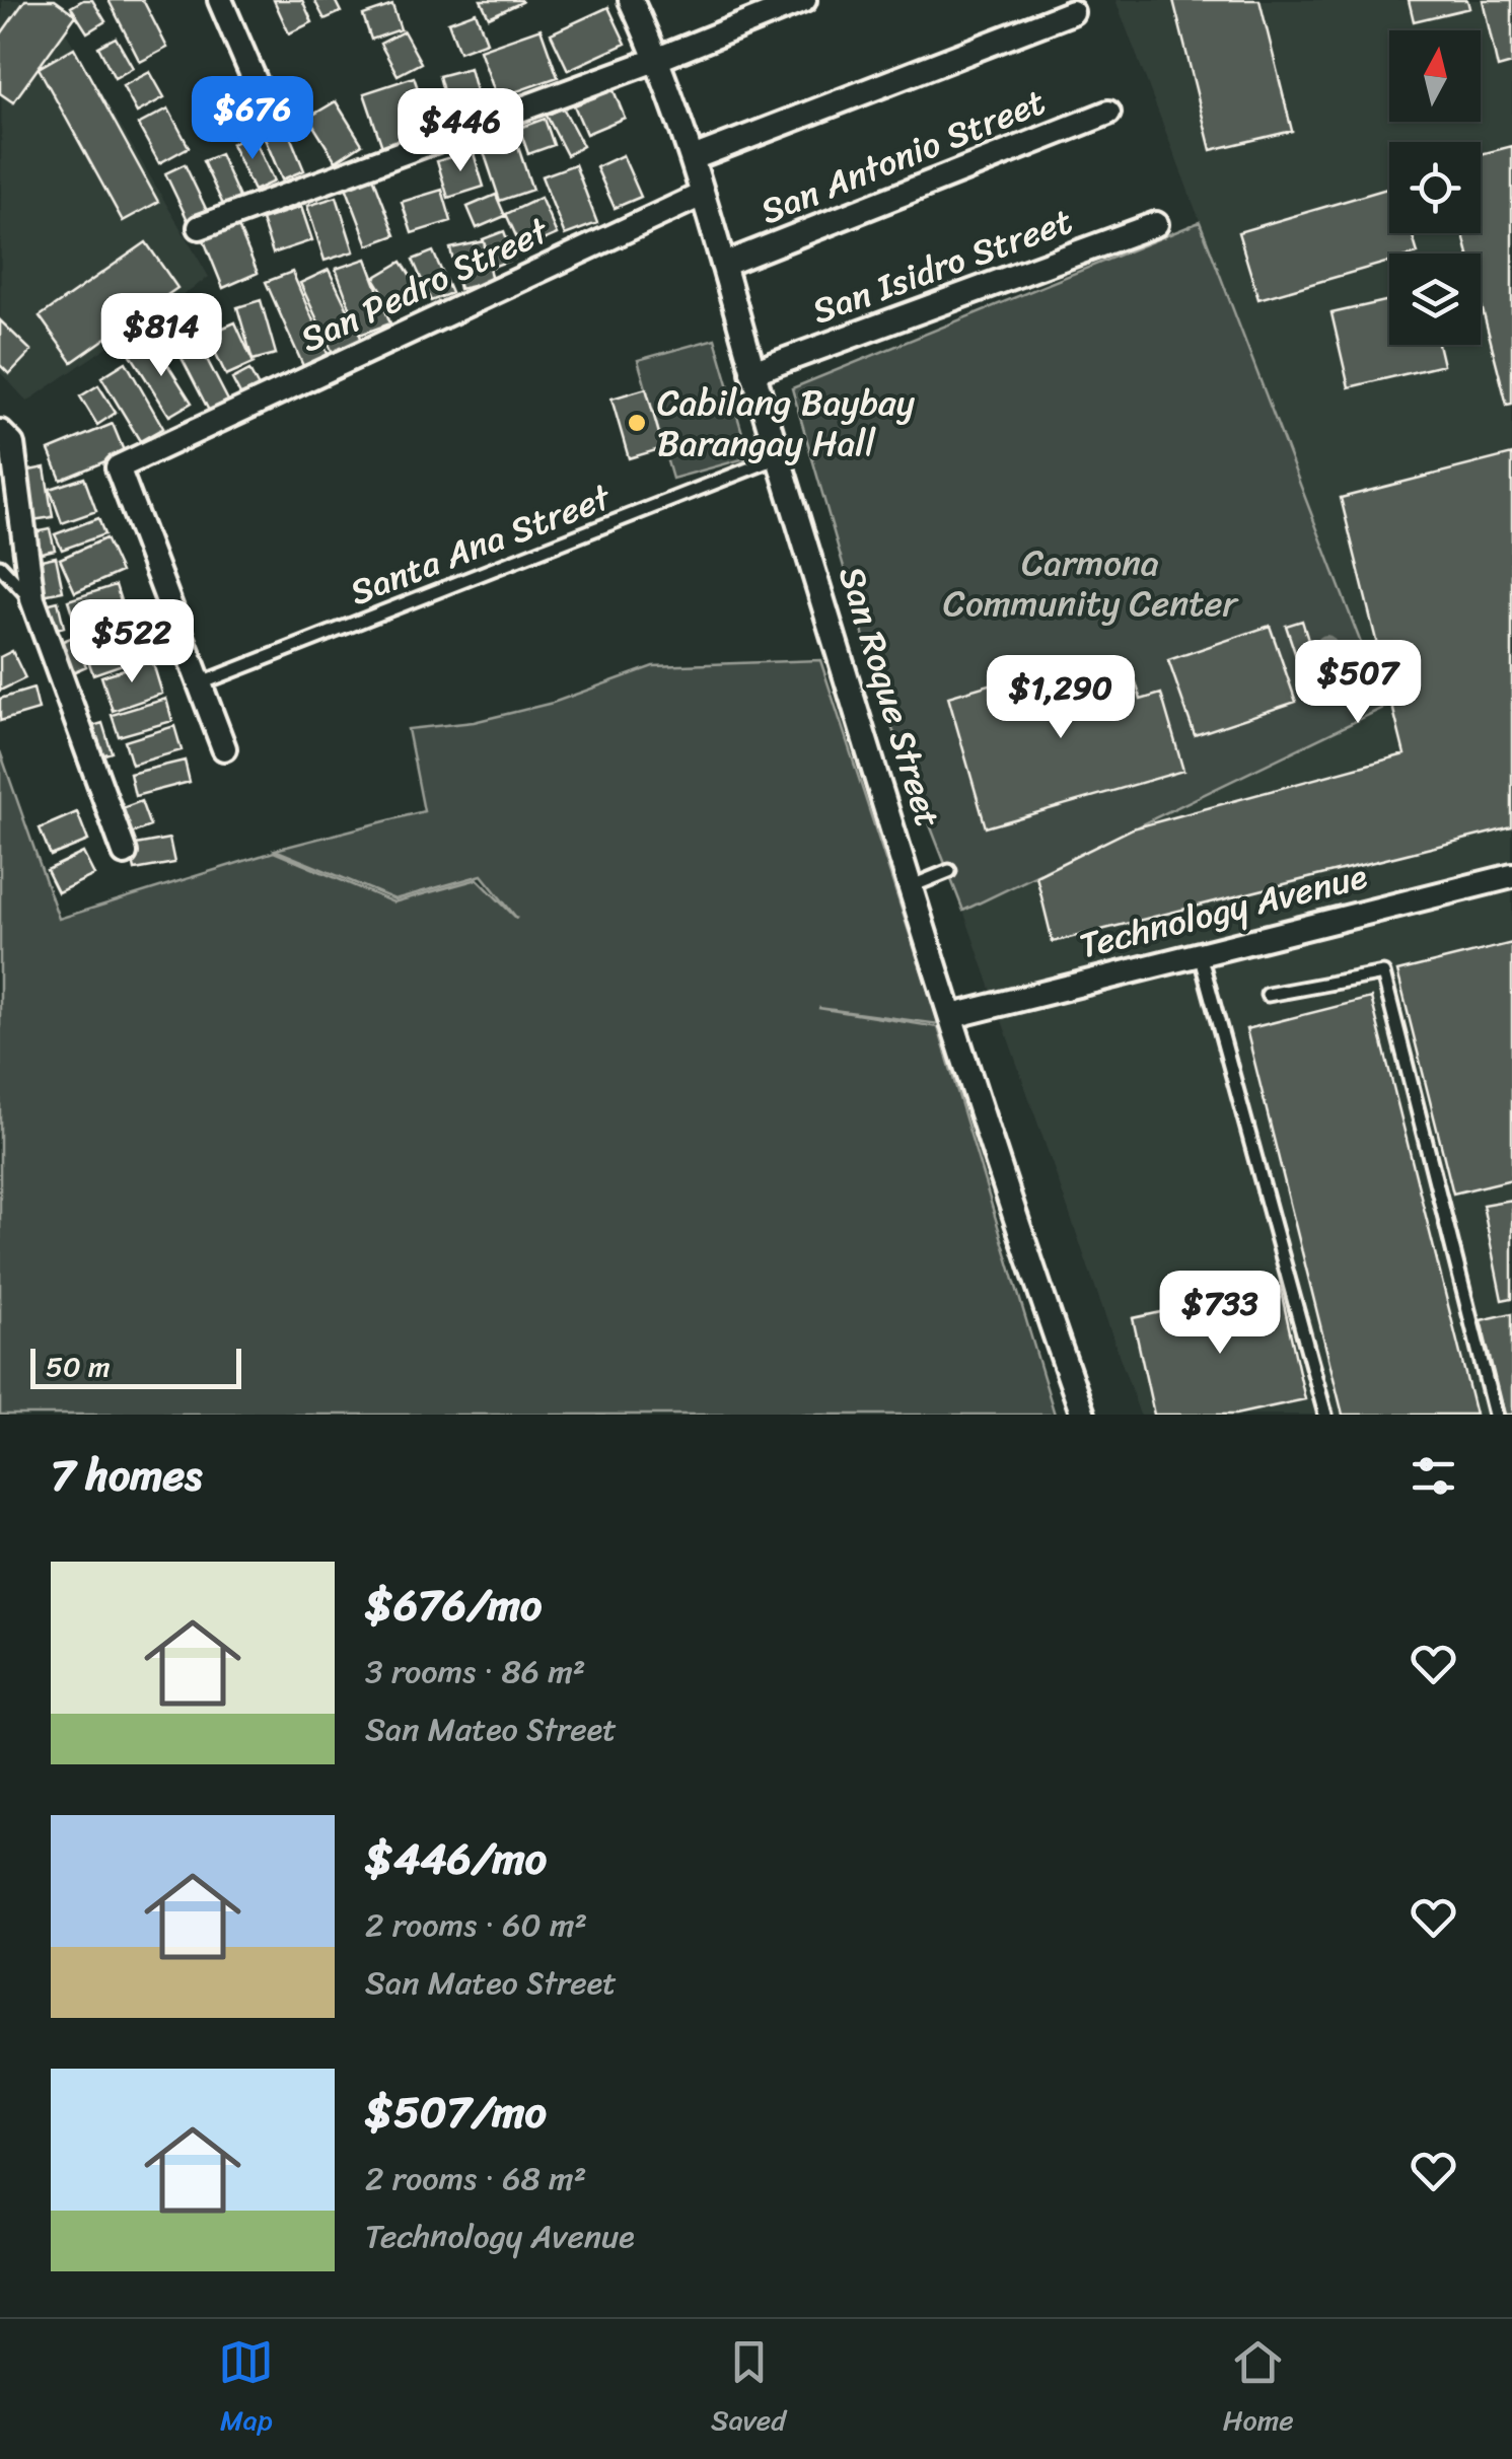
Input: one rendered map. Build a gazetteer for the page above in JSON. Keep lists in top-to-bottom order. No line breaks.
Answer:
{"streets":{"street":["San Antonio Street","San Isidro Street","San Pedro Street","San Roque Street","Technology Avenue"],"lane":["Santa Ana Street"]},"crossings":[["San Antonio Street","San Roque Street"],["San Isidro Street","San Roque Street"],["San Pedro Street","Santa Ana Street"],["San Pedro Street","San Roque Street"],["Santa Ana Street","San Roque Street"],["San Roque Street","Technology Avenue"]],"parks":["Carmona Community Center"],"places":["Cabilang Baybay Barangay Hall"],"scale_bar":"50 m","north":"top","page":{"price":["$676","$446","$814","$522","$507","$1,290","$733"],"scale":"50 m","heading":"7 homes","list":[{"name":"$676/mo","note":"3 rooms · 86 m² · San Mateo Street"},{"name":"$446/mo","note":"2 rooms · 60 m² · San Mateo Street"},{"name":"$507/mo","note":"2 rooms · 68 m² · Technology Avenue"}],"tabs":["Map","Saved","Home"]}}
